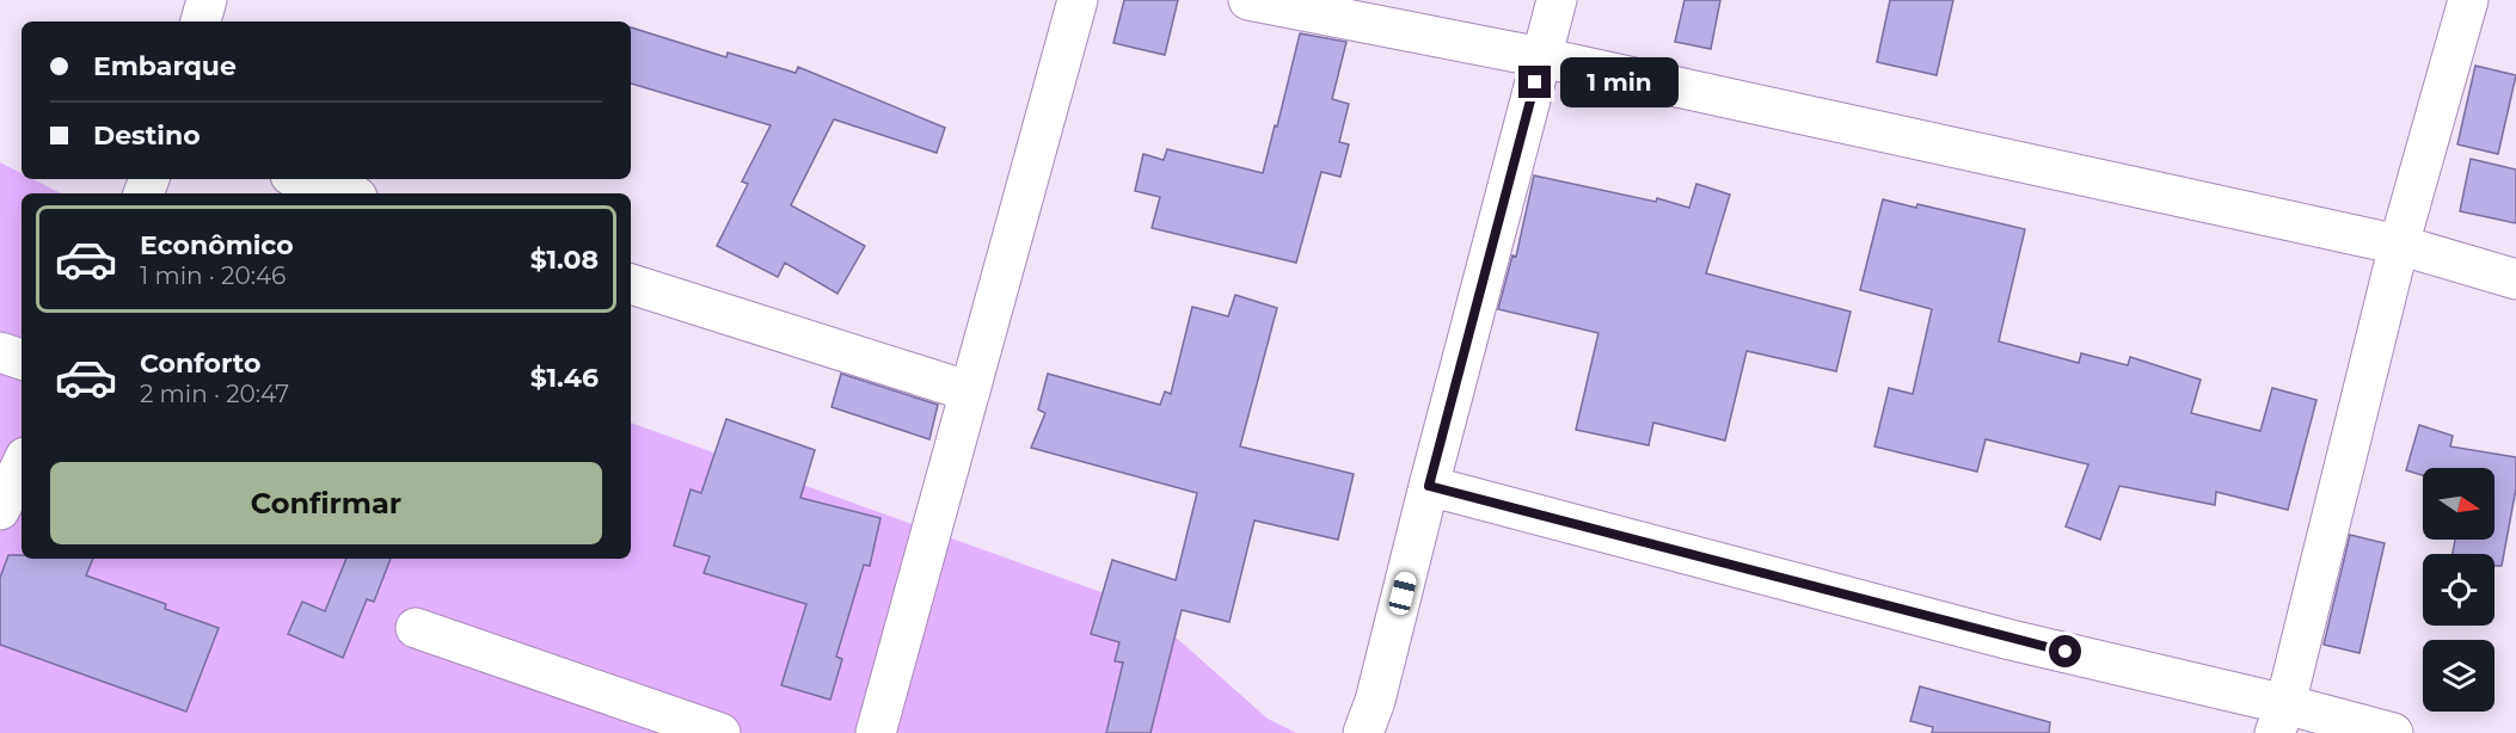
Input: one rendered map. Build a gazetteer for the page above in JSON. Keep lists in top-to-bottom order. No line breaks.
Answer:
{"north":"right","page":{"banner":["Embarque","Destino"],"bubble":"1 min","list":[{"name":"Econômico","note":"1 min · 20:46","value":"$1.08"},{"name":"Conforto","note":"2 min · 20:47","value":"$1.46"}],"buttons":"Confirmar"}}
